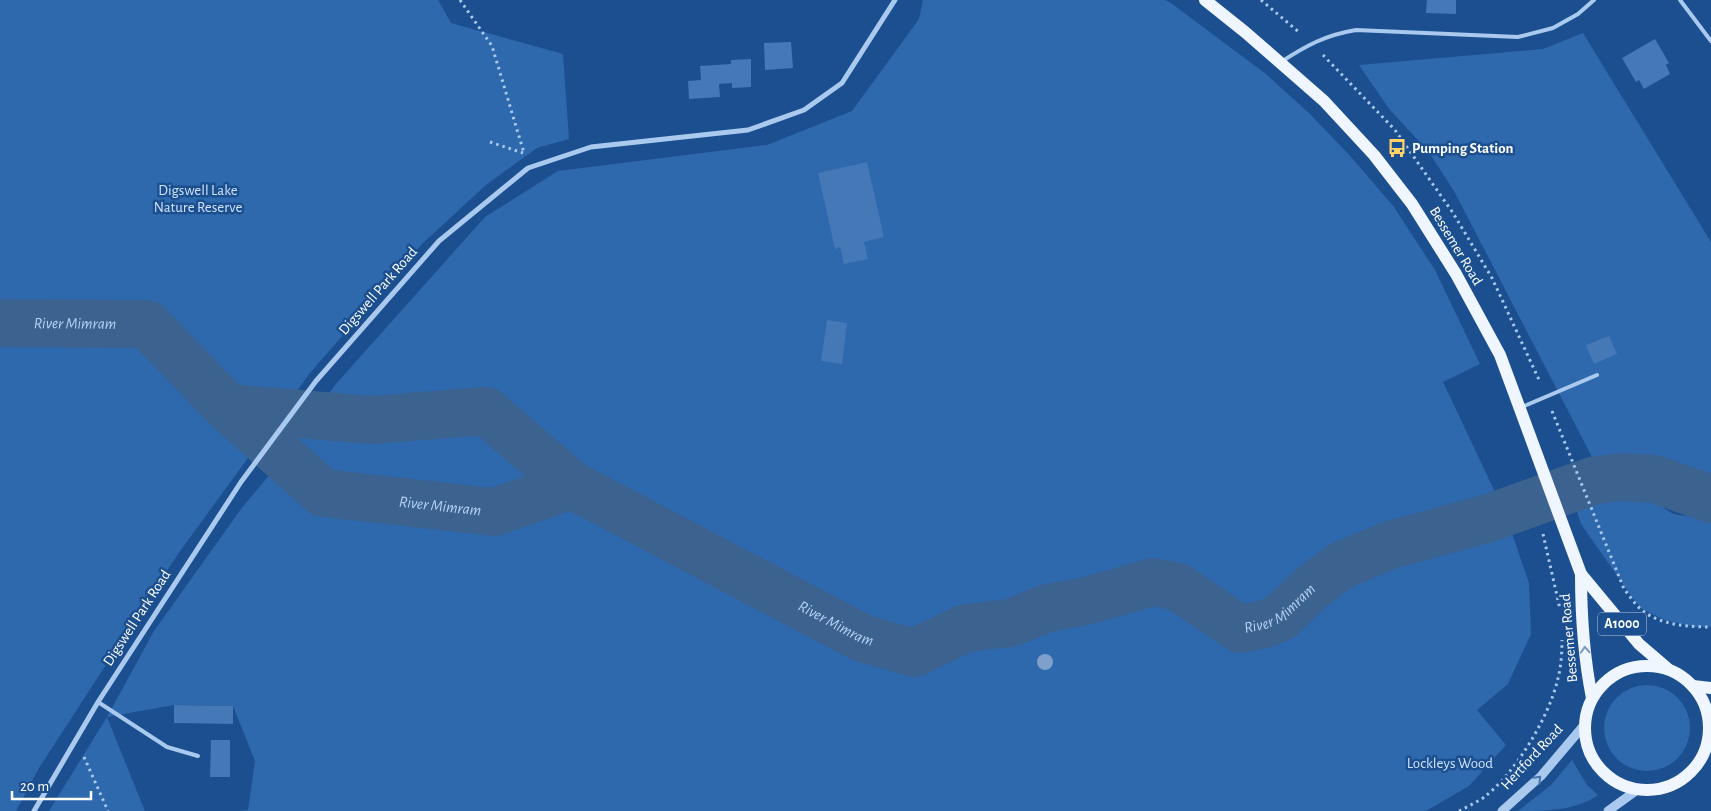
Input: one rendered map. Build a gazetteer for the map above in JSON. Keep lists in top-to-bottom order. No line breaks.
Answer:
{"streets":{"main road":["Bessemer Road","A1000"],"street":["Digswell Park Road","Hertford Road"]},"crossings":[["Bessemer Road","Hertford Road"]],"one_way":["Hertford Road"],"water":["River Mimram"],"parks":["Digswell Lake Nature Reserve","Lockleys Wood"],"places":{"bus stop":["Pumping Station"]},"scale_bar":"20 m"}
